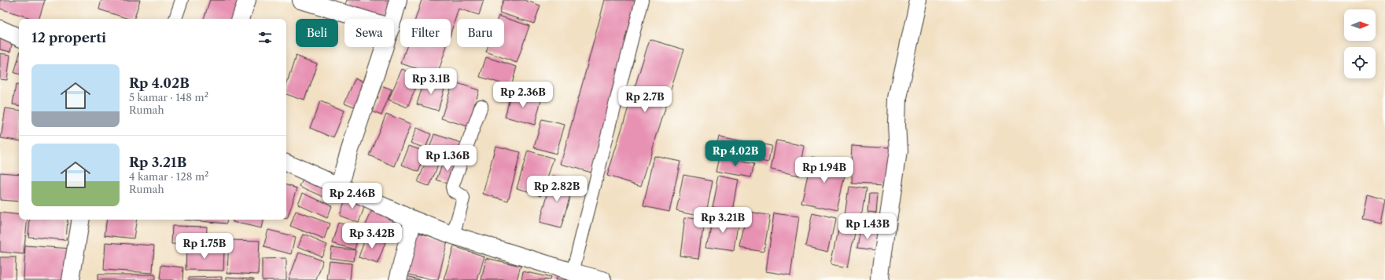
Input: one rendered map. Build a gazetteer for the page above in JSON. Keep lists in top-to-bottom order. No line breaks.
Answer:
{"north":"right","page":{"chip":["Beli","Sewa","Filter","Baru"],"heading":"12 properti","list":[{"name":"Rp 4.02B","note":"5 kamar · 148 m² · Rumah"},{"name":"Rp 3.21B","note":"4 kamar · 128 m² · Rumah"}],"price":["Rp 3.1B","Rp 2.36B","Rp 2.7B","Rp 4.02B","Rp 1.36B","Rp 1.94B","Rp 2.82B","Rp 2.46B","Rp 3.21B","Rp 1.43B","Rp 3.42B","Rp 1.75B"]}}
